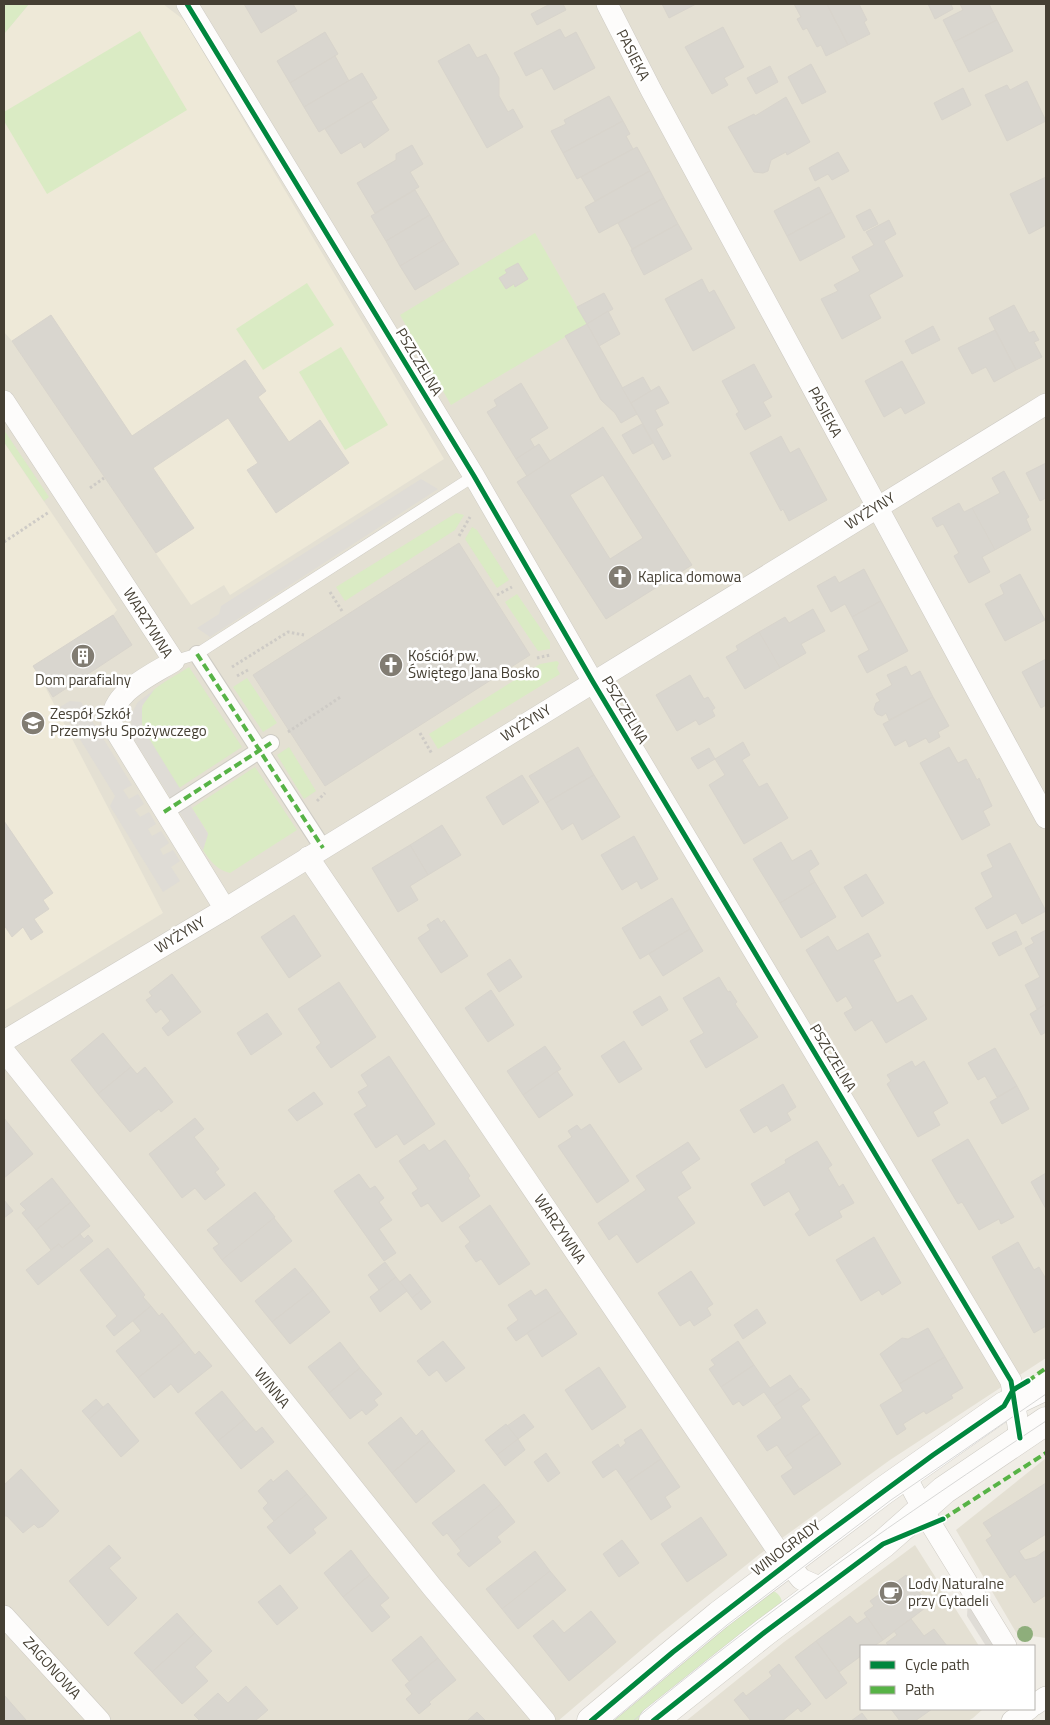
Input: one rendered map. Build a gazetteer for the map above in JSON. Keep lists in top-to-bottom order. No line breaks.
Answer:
{"streets":{"street":["PASIEKA","PSZCZELNA","WYŻYNY","WARZYWNA","WINNA","WINOGRADY","ZAGONOWA"]},"crossings":[["PASIEKA","WYŻYNY"],["PSZCZELNA","WYŻYNY"],["PSZCZELNA","WINOGRADY"],["WYŻYNY","WARZYWNA"],["WARZYWNA","WINOGRADY"]],"places":{"church":["Kaplica domowa","Kościół pw. Świętego Jana Bosko"],"building":["Dom parafialny"],"school or university":["Zespół Szkół Przemysłu Spożywczego"],"cafe":["Lody Naturalne przy Cytadeli"]},"legend":["Cycle path","Path"]}
